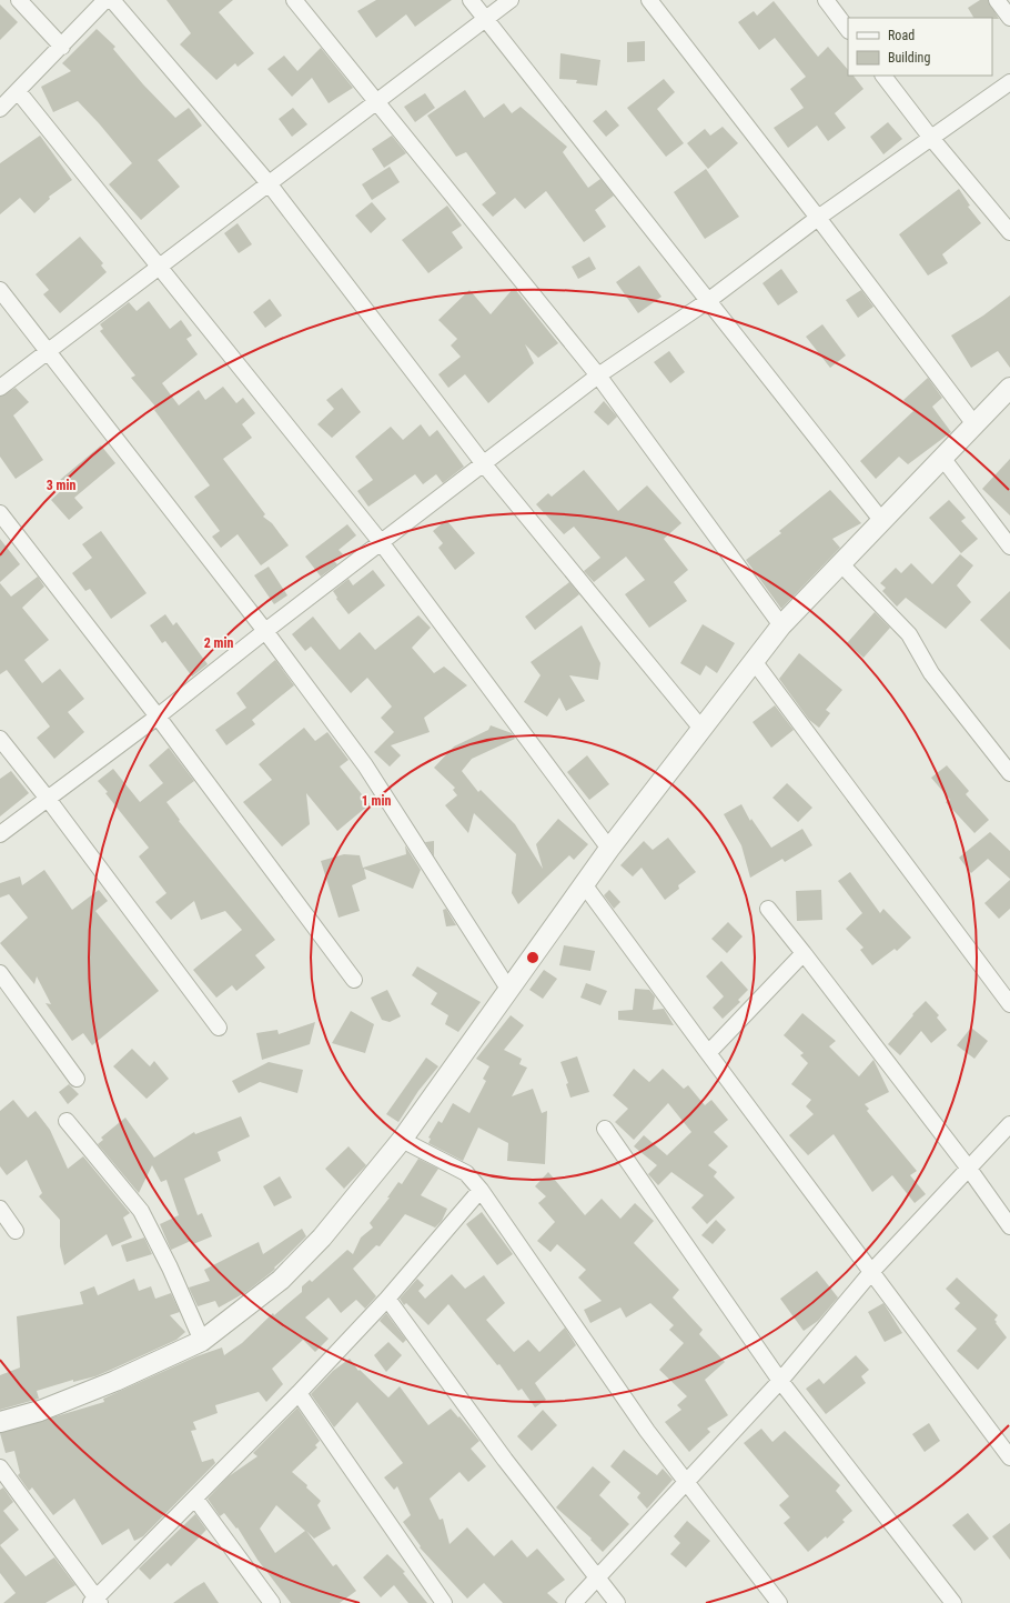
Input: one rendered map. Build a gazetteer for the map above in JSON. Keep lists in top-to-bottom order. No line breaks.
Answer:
{"legend":["Road","Building"],"rings":["3 min","2 min","1 min"]}
